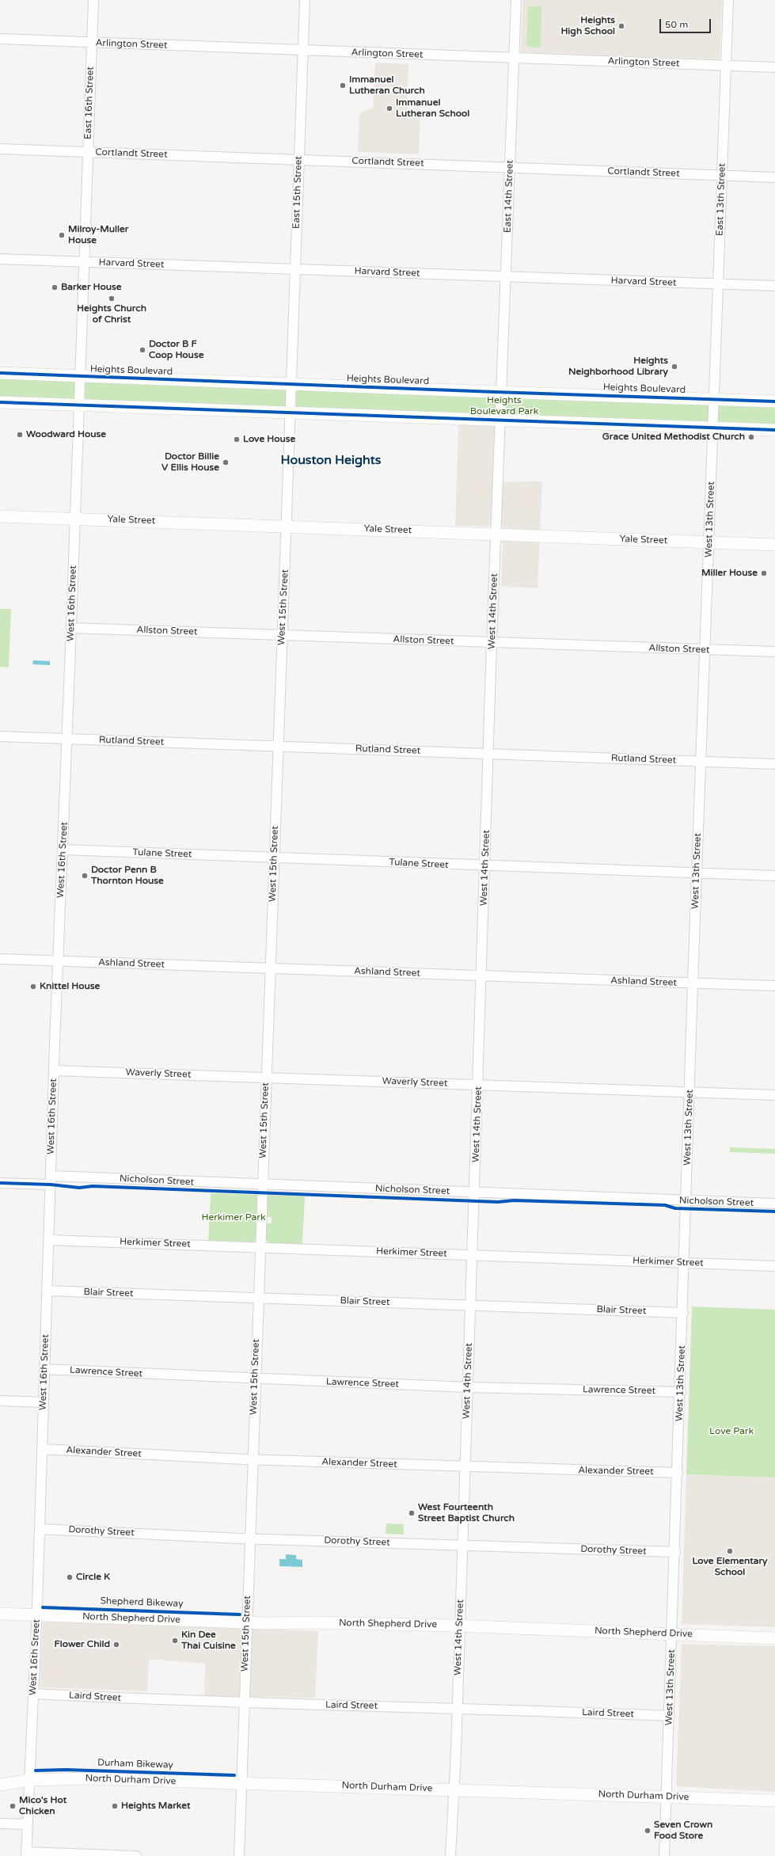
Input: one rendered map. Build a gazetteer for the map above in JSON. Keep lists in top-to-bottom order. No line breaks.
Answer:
{"streets":{"main road":["Heights Boulevard","Yale Street","North Shepherd Drive","North Durham Drive"],"street":["Arlington Street","East 16th Street","Cortlandt Street","East 15th Street","East 14th Street","East 13th Street","Harvard Street","West 13th Street","West 16th Street","West 15th Street","West 14th Street","Allston Street","Rutland Street","Tulane Street","Ashland Street","Waverly Street","Nicholson Street","Herkimer Street","Blair Street","Lawrence Street","Alexander Street","Dorothy Street","Laird Street"],"cycle path":["Shepherd Bikeway","Durham Bikeway"]},"crossings":[["Arlington Street","East 16th Street"],["Arlington Street","East 15th Street"],["Arlington Street","East 14th Street"],["Arlington Street","East 13th Street"],["East 16th Street","Cortlandt Street"],["East 16th Street","Harvard Street"],["East 16th Street","Heights Boulevard"],["East 16th Street","West 16th Street"],["Cortlandt Street","East 15th Street"],["Cortlandt Street","East 14th Street"],["Cortlandt Street","East 13th Street"],["East 15th Street","Harvard Street"],["East 15th Street","Heights Boulevard"],["East 15th Street","West 15th Street"],["East 14th Street","Harvard Street"],["East 14th Street","Heights Boulevard"],["East 14th Street","West 14th Street"],["East 13th Street","Harvard Street"],["East 13th Street","Heights Boulevard"],["East 13th Street","West 13th Street"],["Heights Boulevard","West 13th Street"],["Heights Boulevard","West 16th Street"],["Heights Boulevard","West 15th Street"],["Heights Boulevard","West 14th Street"],["West 13th Street","Yale Street"],["West 13th Street","Allston Street"],["West 13th Street","Rutland Street"],["West 13th Street","Tulane Street"],["West 13th Street","Ashland Street"],["West 13th Street","Waverly Street"],["West 13th Street","Nicholson Street"],["West 13th Street","Herkimer Street"],["West 13th Street","Blair Street"],["West 13th Street","Lawrence Street"],["West 13th Street","Alexander Street"],["West 13th Street","Dorothy Street"],["West 13th Street","North Shepherd Drive"],["West 13th Street","Laird Street"],["West 13th Street","North Durham Drive"],["Yale Street","West 16th Street"],["Yale Street","West 15th Street"],["Yale Street","West 14th Street"],["West 16th Street","Allston Street"],["West 16th Street","Rutland Street"],["West 16th Street","Tulane Street"],["West 16th Street","Ashland Street"],["West 16th Street","Waverly Street"],["West 16th Street","Nicholson Street"],["West 16th Street","Herkimer Street"],["West 16th Street","Blair Street"],["West 16th Street","Lawrence Street"],["West 16th Street","Alexander Street"],["West 16th Street","Dorothy Street"],["West 16th Street","North Shepherd Drive"],["West 16th Street","Laird Street"],["West 16th Street","North Durham Drive"],["West 15th Street","Allston Street"],["West 15th Street","Rutland Street"],["West 15th Street","Tulane Street"],["West 15th Street","Ashland Street"],["West 15th Street","Waverly Street"],["West 15th Street","Nicholson Street"],["West 15th Street","Herkimer Street"],["West 15th Street","Blair Street"],["West 15th Street","Lawrence Street"],["West 15th Street","Alexander Street"],["West 15th Street","Dorothy Street"],["West 15th Street","North Shepherd Drive"],["West 15th Street","Laird Street"],["West 15th Street","North Durham Drive"],["West 14th Street","Allston Street"],["West 14th Street","Rutland Street"],["West 14th Street","Tulane Street"],["West 14th Street","Ashland Street"],["West 14th Street","Waverly Street"],["West 14th Street","Nicholson Street"],["West 14th Street","Herkimer Street"],["West 14th Street","Blair Street"],["West 14th Street","Lawrence Street"],["West 14th Street","Alexander Street"],["West 14th Street","Dorothy Street"],["West 14th Street","North Shepherd Drive"],["West 14th Street","Laird Street"],["West 14th Street","North Durham Drive"]],"districts":["Houston Heights"],"parks":["Heights Boulevard Park","Herkimer Park","Love Park"],"places":["Heights High School","Immanuel Lutheran Church","Immanuel Lutheran School","Milroy-Muller House","Barker House","Heights Church of Christ","Doctor B F Coop House","Heights Neighborhood Library","Woodward House","Grace United Methodist Church","Love House","Doctor Billie V Ellis House","Miller House","Doctor Penn B Thornton House","Knittel House","West Fourteenth Street Baptist Church","Love Elementary School","Circle K","Kin Dee Thai Cuisine","Flower Child","Mico's Hot Chicken","Heights Market","Seven Crown Food Store"],"scale_bar":"50 m"}
